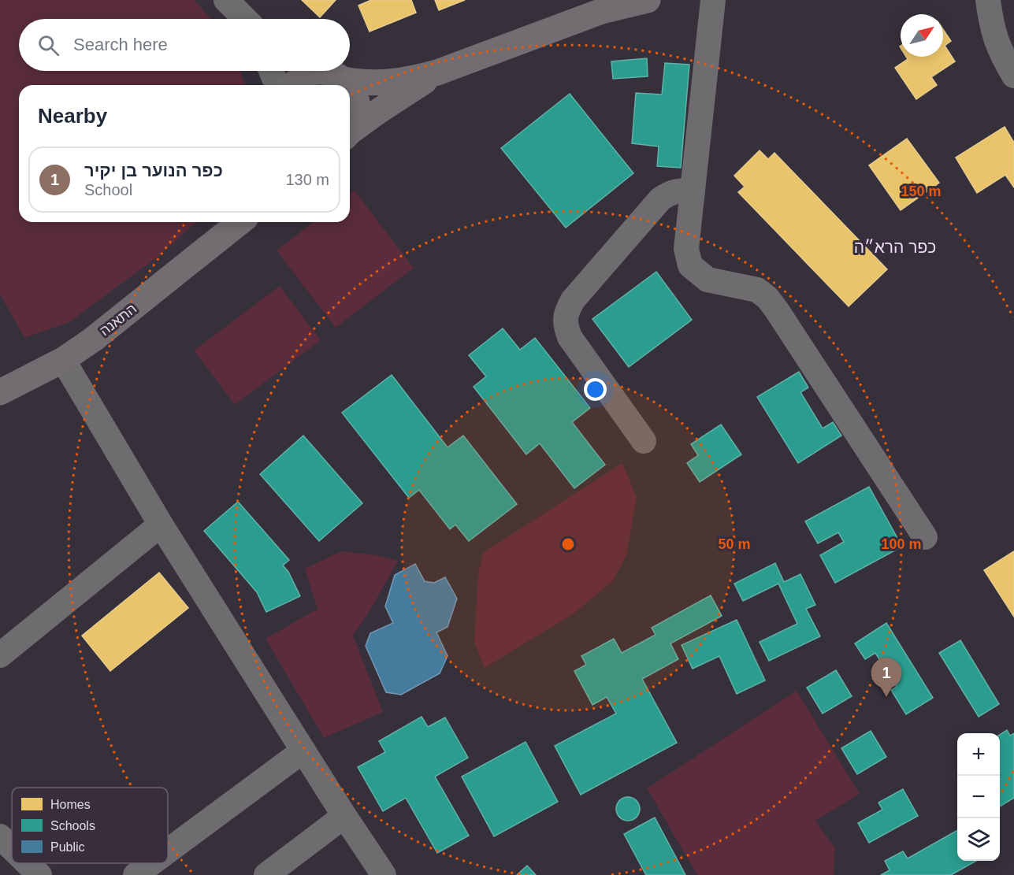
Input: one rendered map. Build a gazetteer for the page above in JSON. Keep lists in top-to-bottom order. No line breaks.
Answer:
{"streets":{"street":["התאנה"]},"districts":["כפר הרא״ה"],"legend":["Homes","Schools","Public"],"north":"top right","page":{"search":"Search here","heading":"Nearby","list":[{"mark":"1","name":"כפר הנוער בן יקיר","note":"School","value":"130 m"}],"pins":"1","map_buttons":["+","−"]},"rings":["150 m","50 m","100 m"]}
